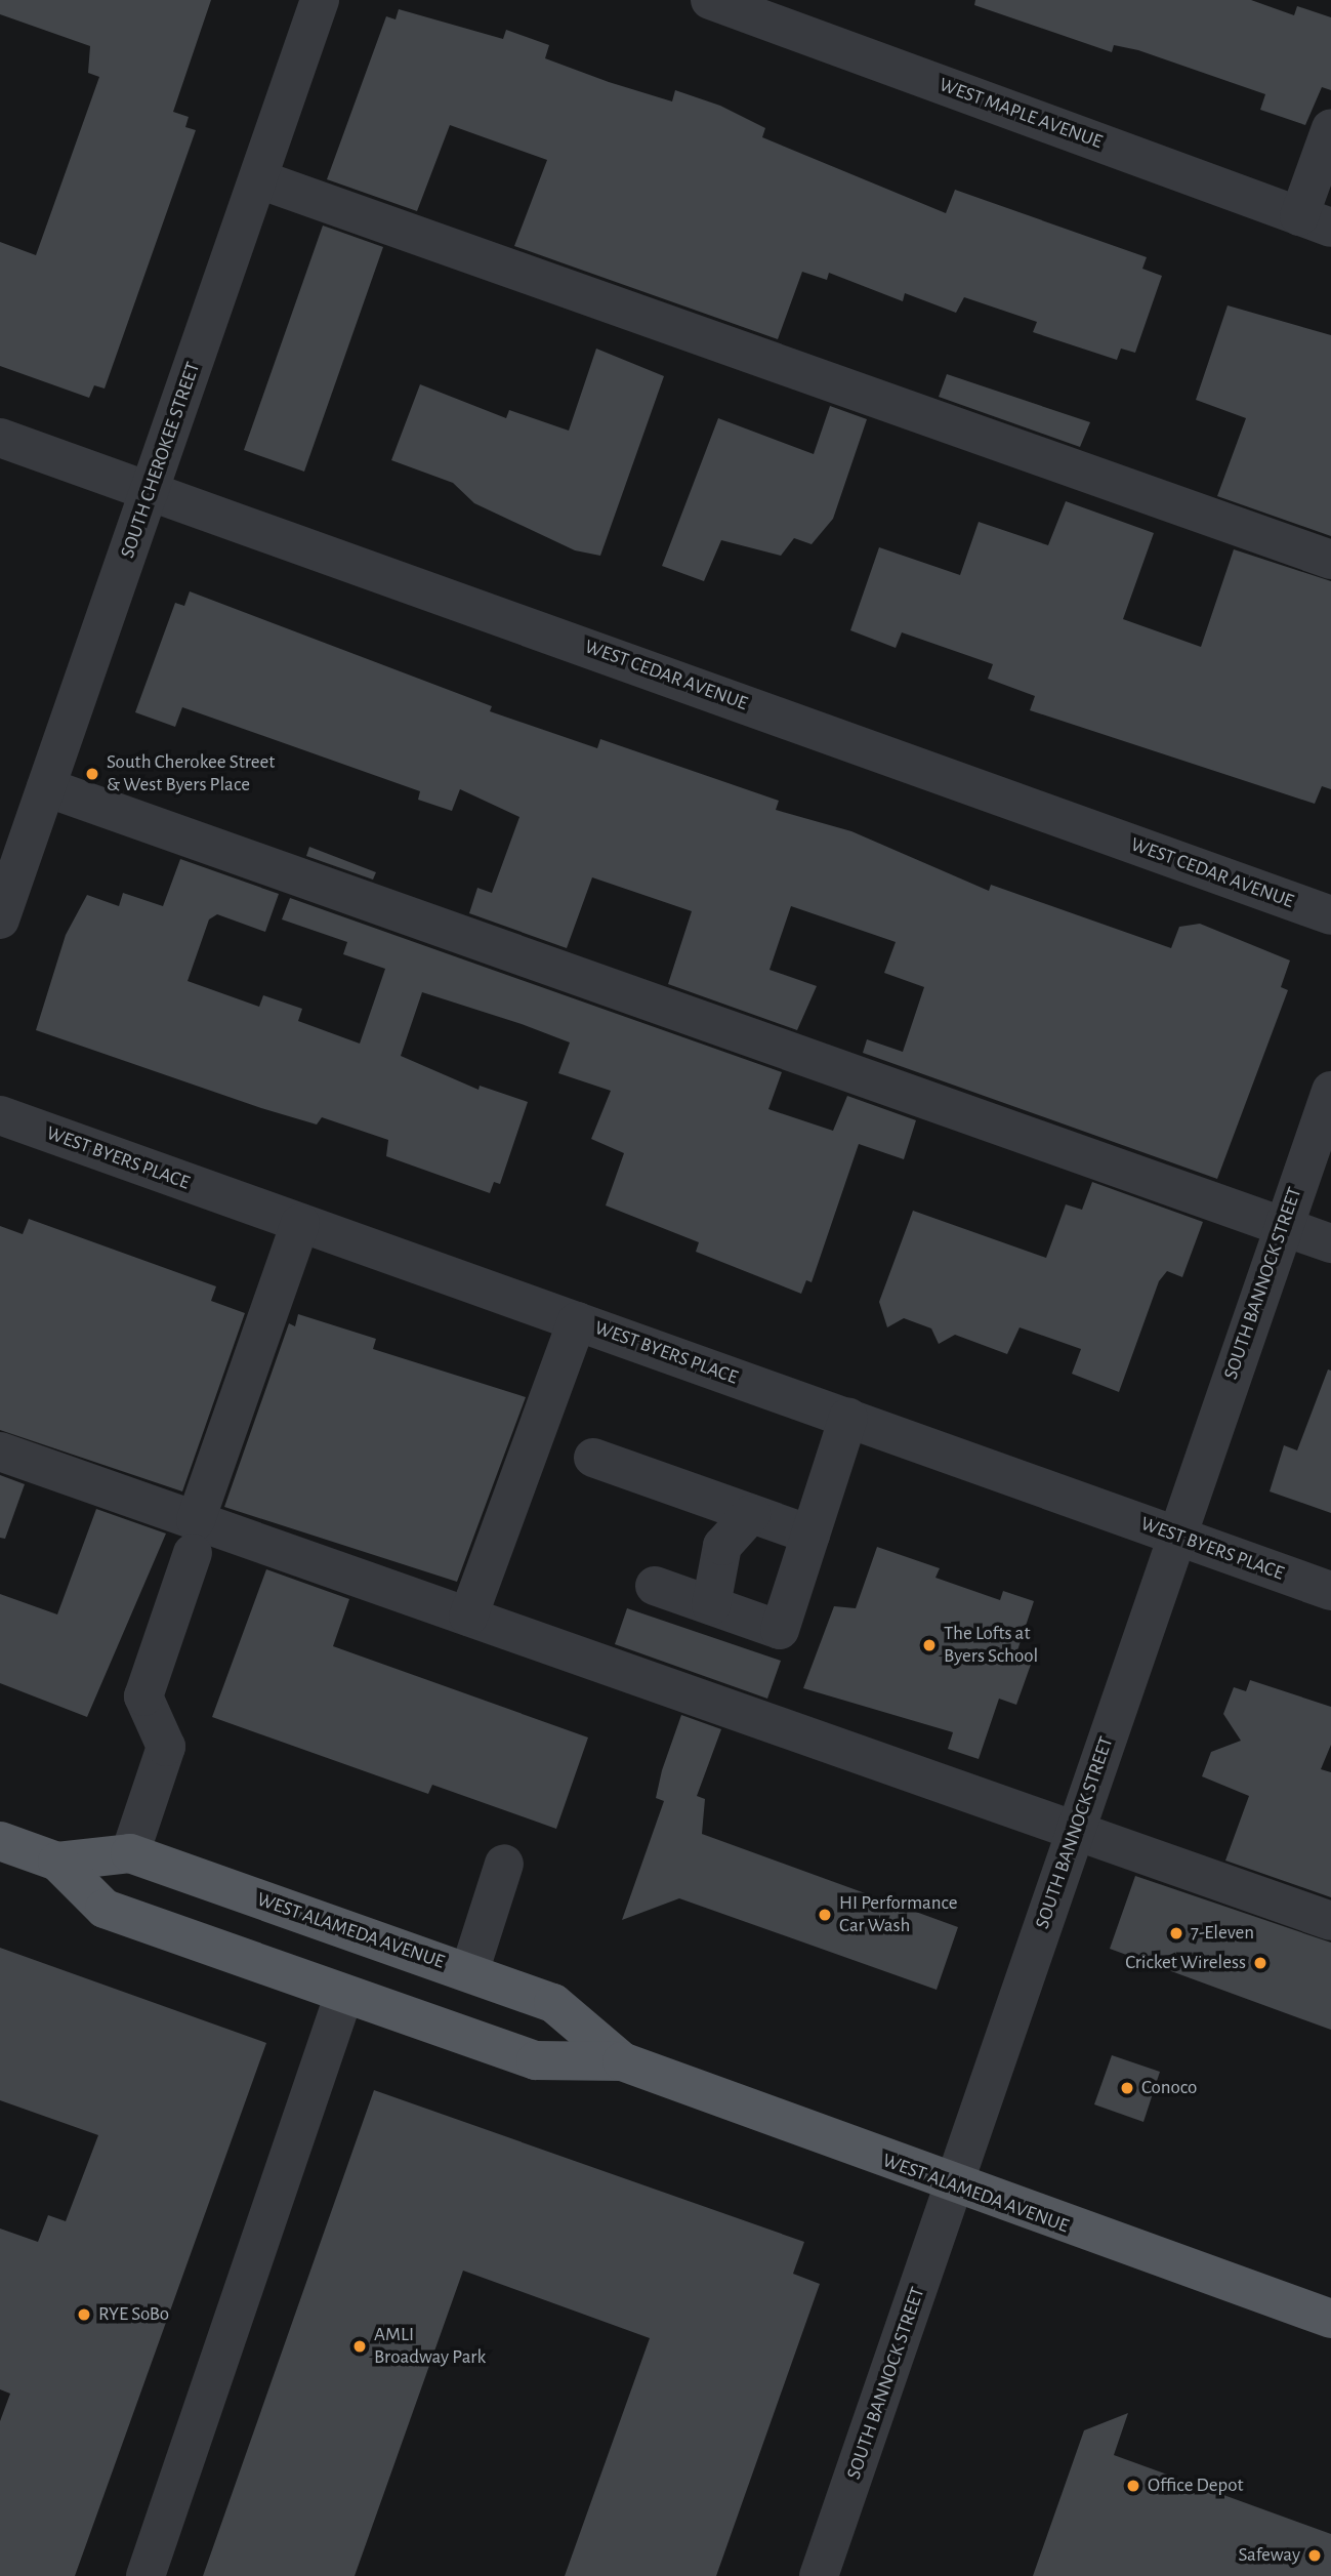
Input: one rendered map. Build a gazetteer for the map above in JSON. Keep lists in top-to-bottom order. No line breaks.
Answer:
{"streets":{"main road":["WEST ALAMEDA AVENUE"],"street":["WEST MAPLE AVENUE","SOUTH CHEROKEE STREET","WEST CEDAR AVENUE","WEST BYERS PLACE","SOUTH BANNOCK STREET"]},"crossings":[["SOUTH CHEROKEE STREET","WEST CEDAR AVENUE"],["WEST BYERS PLACE","SOUTH BANNOCK STREET"],["SOUTH BANNOCK STREET","WEST ALAMEDA AVENUE"]],"places":["South Cherokee Street & West Byers Place","The Lofts at Byers School","HI Performance Car Wash","7-Eleven","Cricket Wireless","Conoco","RYE SoBo","AMLI Broadway Park","Office Depot","Safeway"]}
